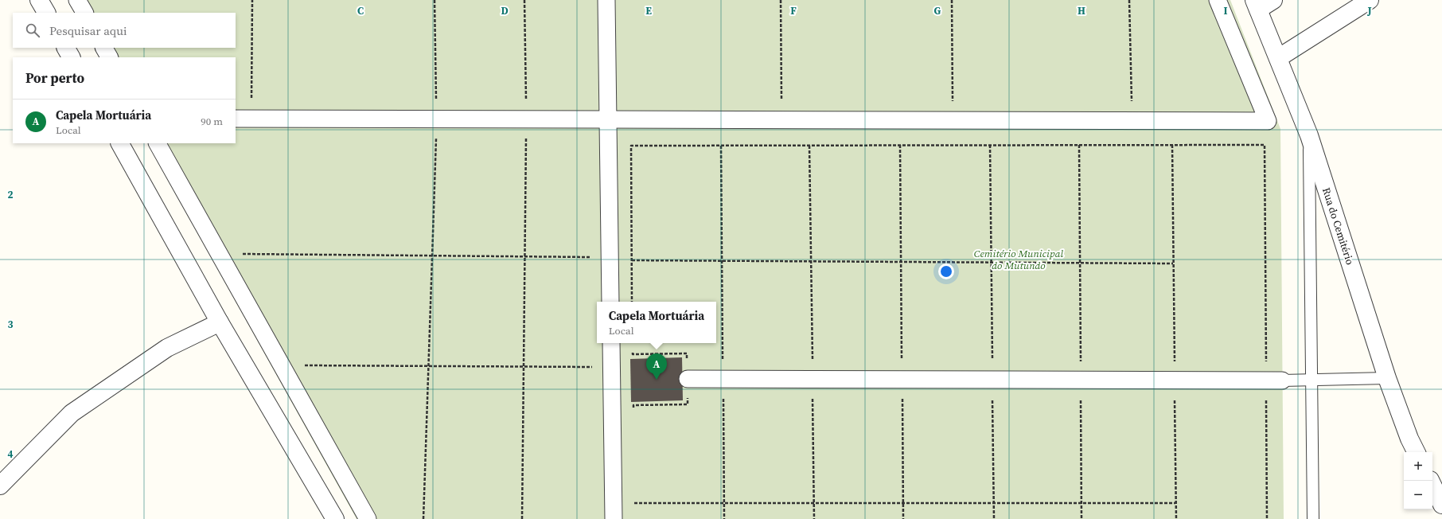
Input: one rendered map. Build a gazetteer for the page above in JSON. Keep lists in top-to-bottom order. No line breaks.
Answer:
{"streets":{"street":["Rua do Cemitério"]},"parks":["Cemitério Municipal do Mutundo"],"page":{"search":"Pesquisar aqui","heading":"Por perto","list":[{"mark":"A","name":"Capela Mortuária","note":"Local","value":"90 m"}],"popup":["Capela Mortuária","Local"],"pins":"A","map_buttons":["+","−"]},"grid":{"columns":["C","D","E","F","G","H","I","J"],"rows":["2","3","4"]}}
